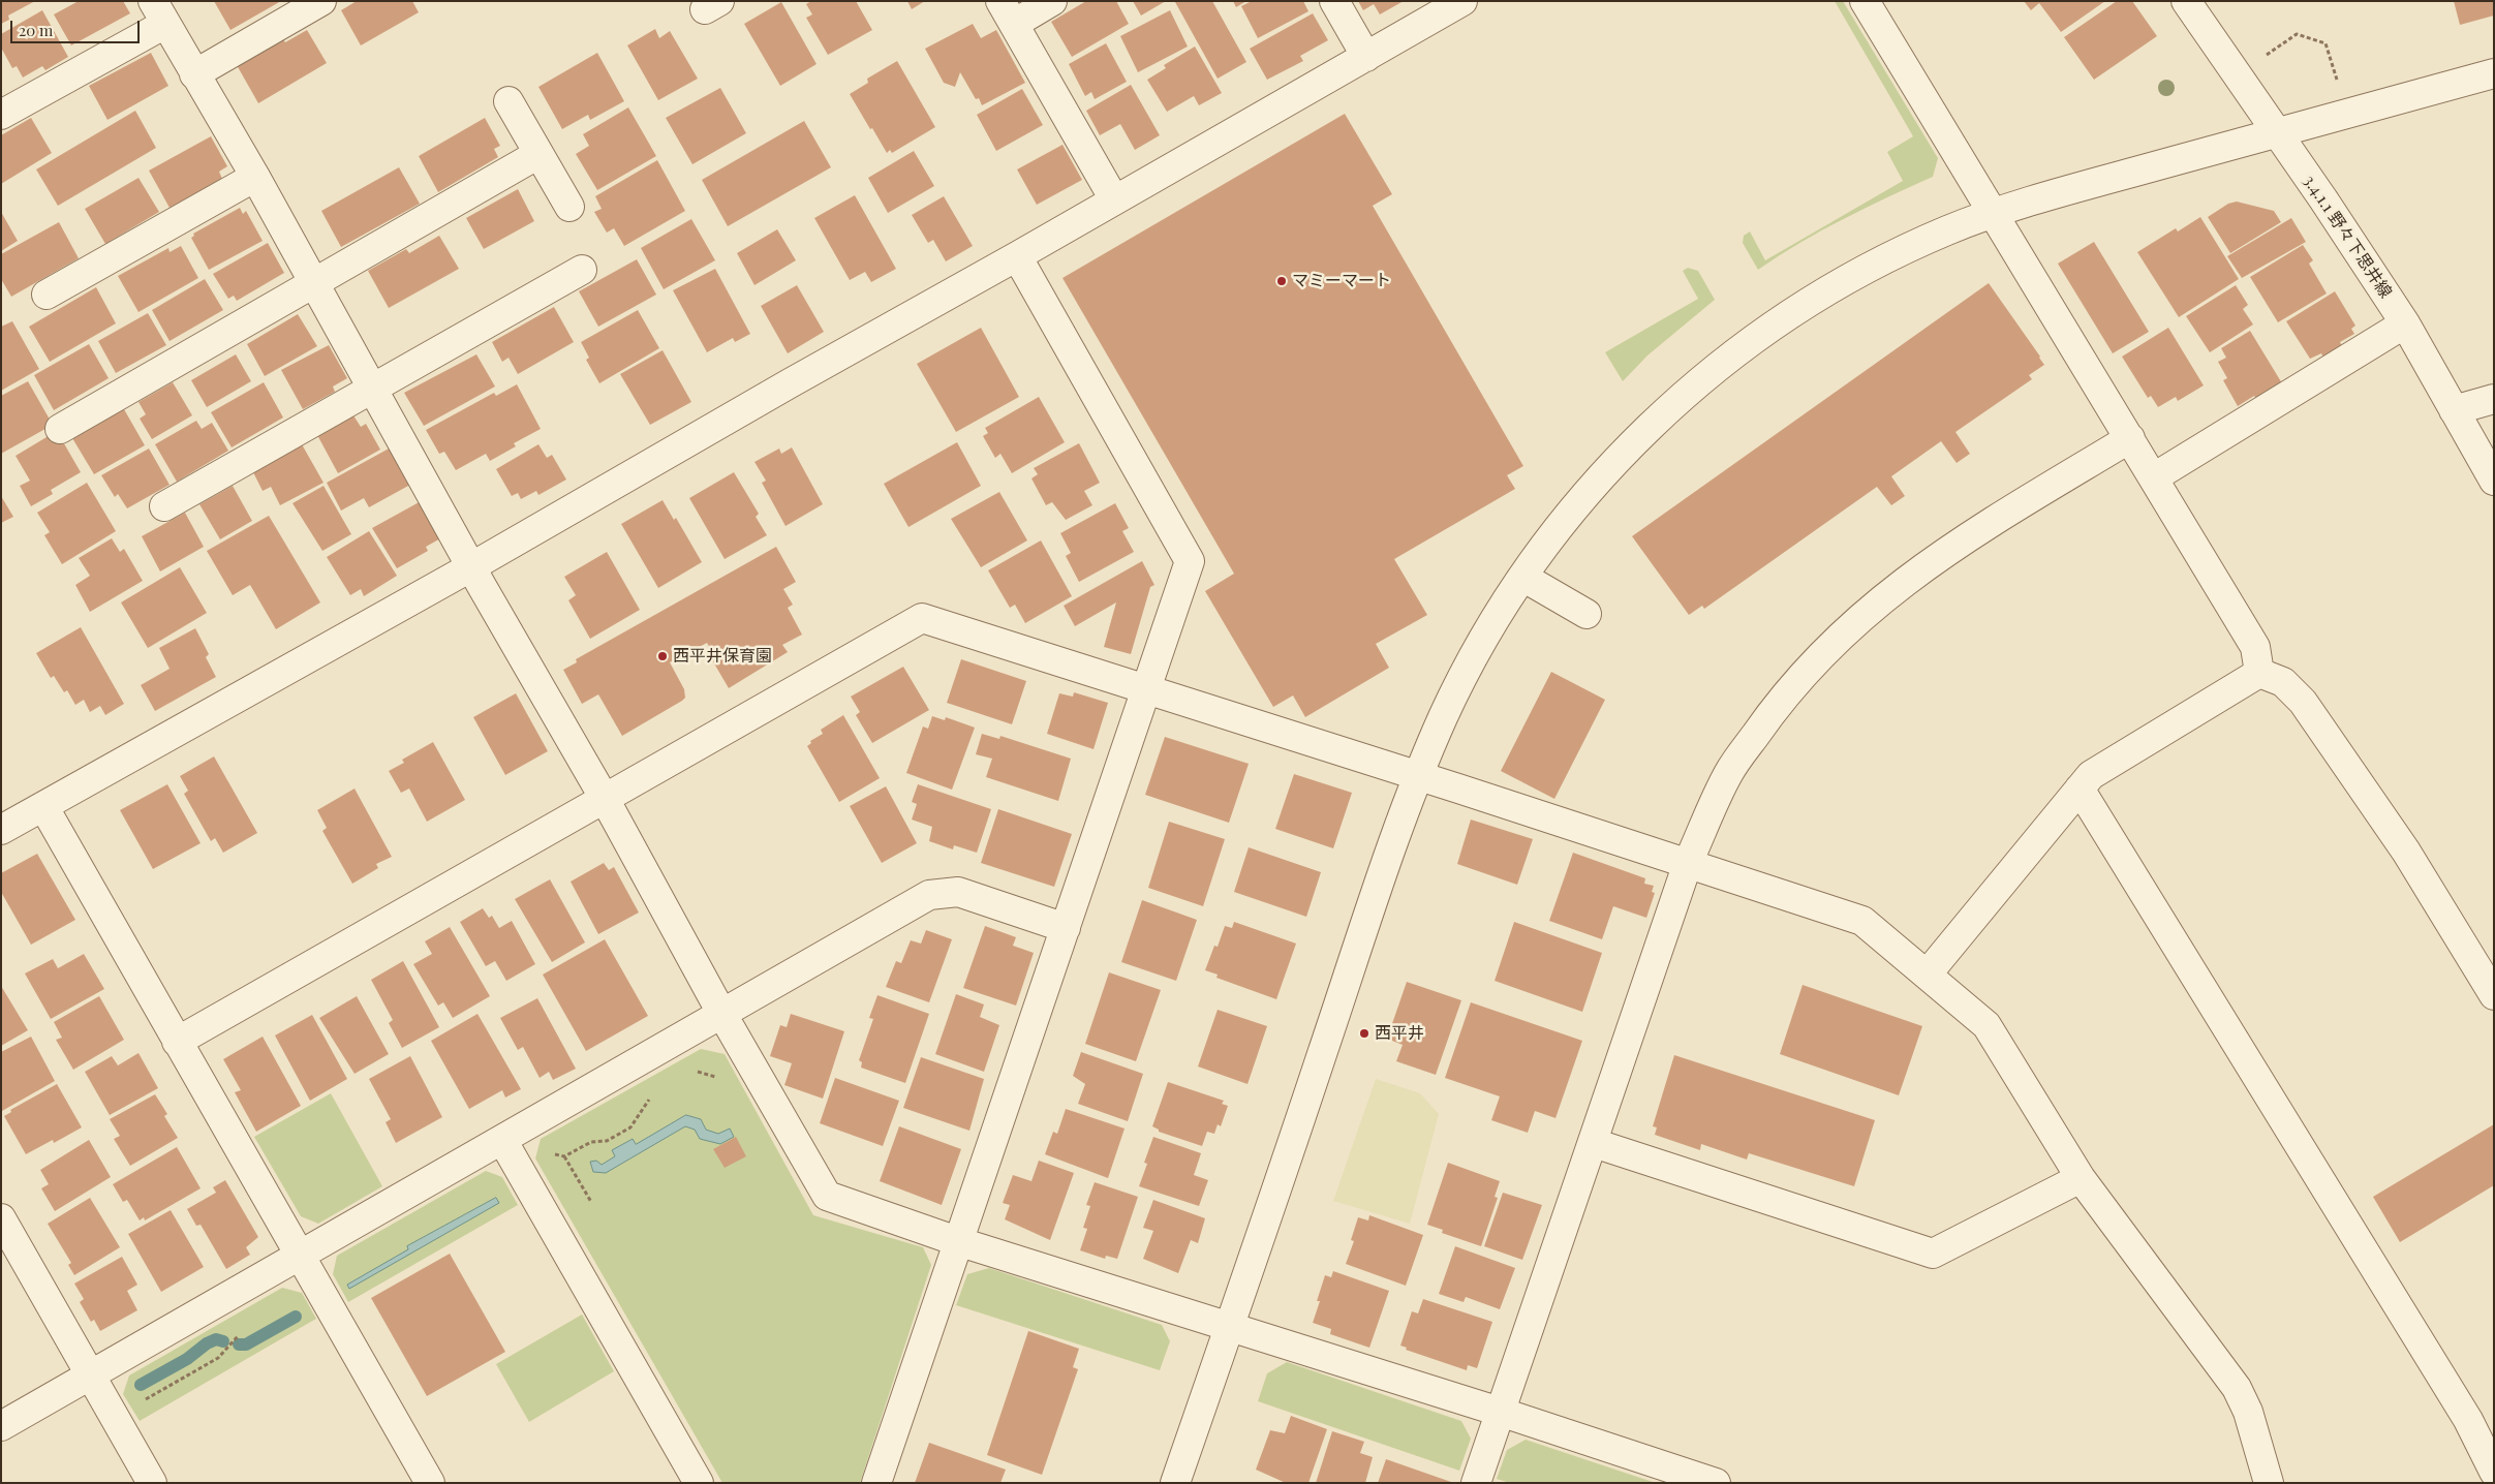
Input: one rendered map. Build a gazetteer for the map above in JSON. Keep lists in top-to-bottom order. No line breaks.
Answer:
{"streets":{"street":["3.4.1.1 野々下思井線"]},"places":["マミーマート","西平井保育園","西平井"],"scale_bar":"20 m"}
